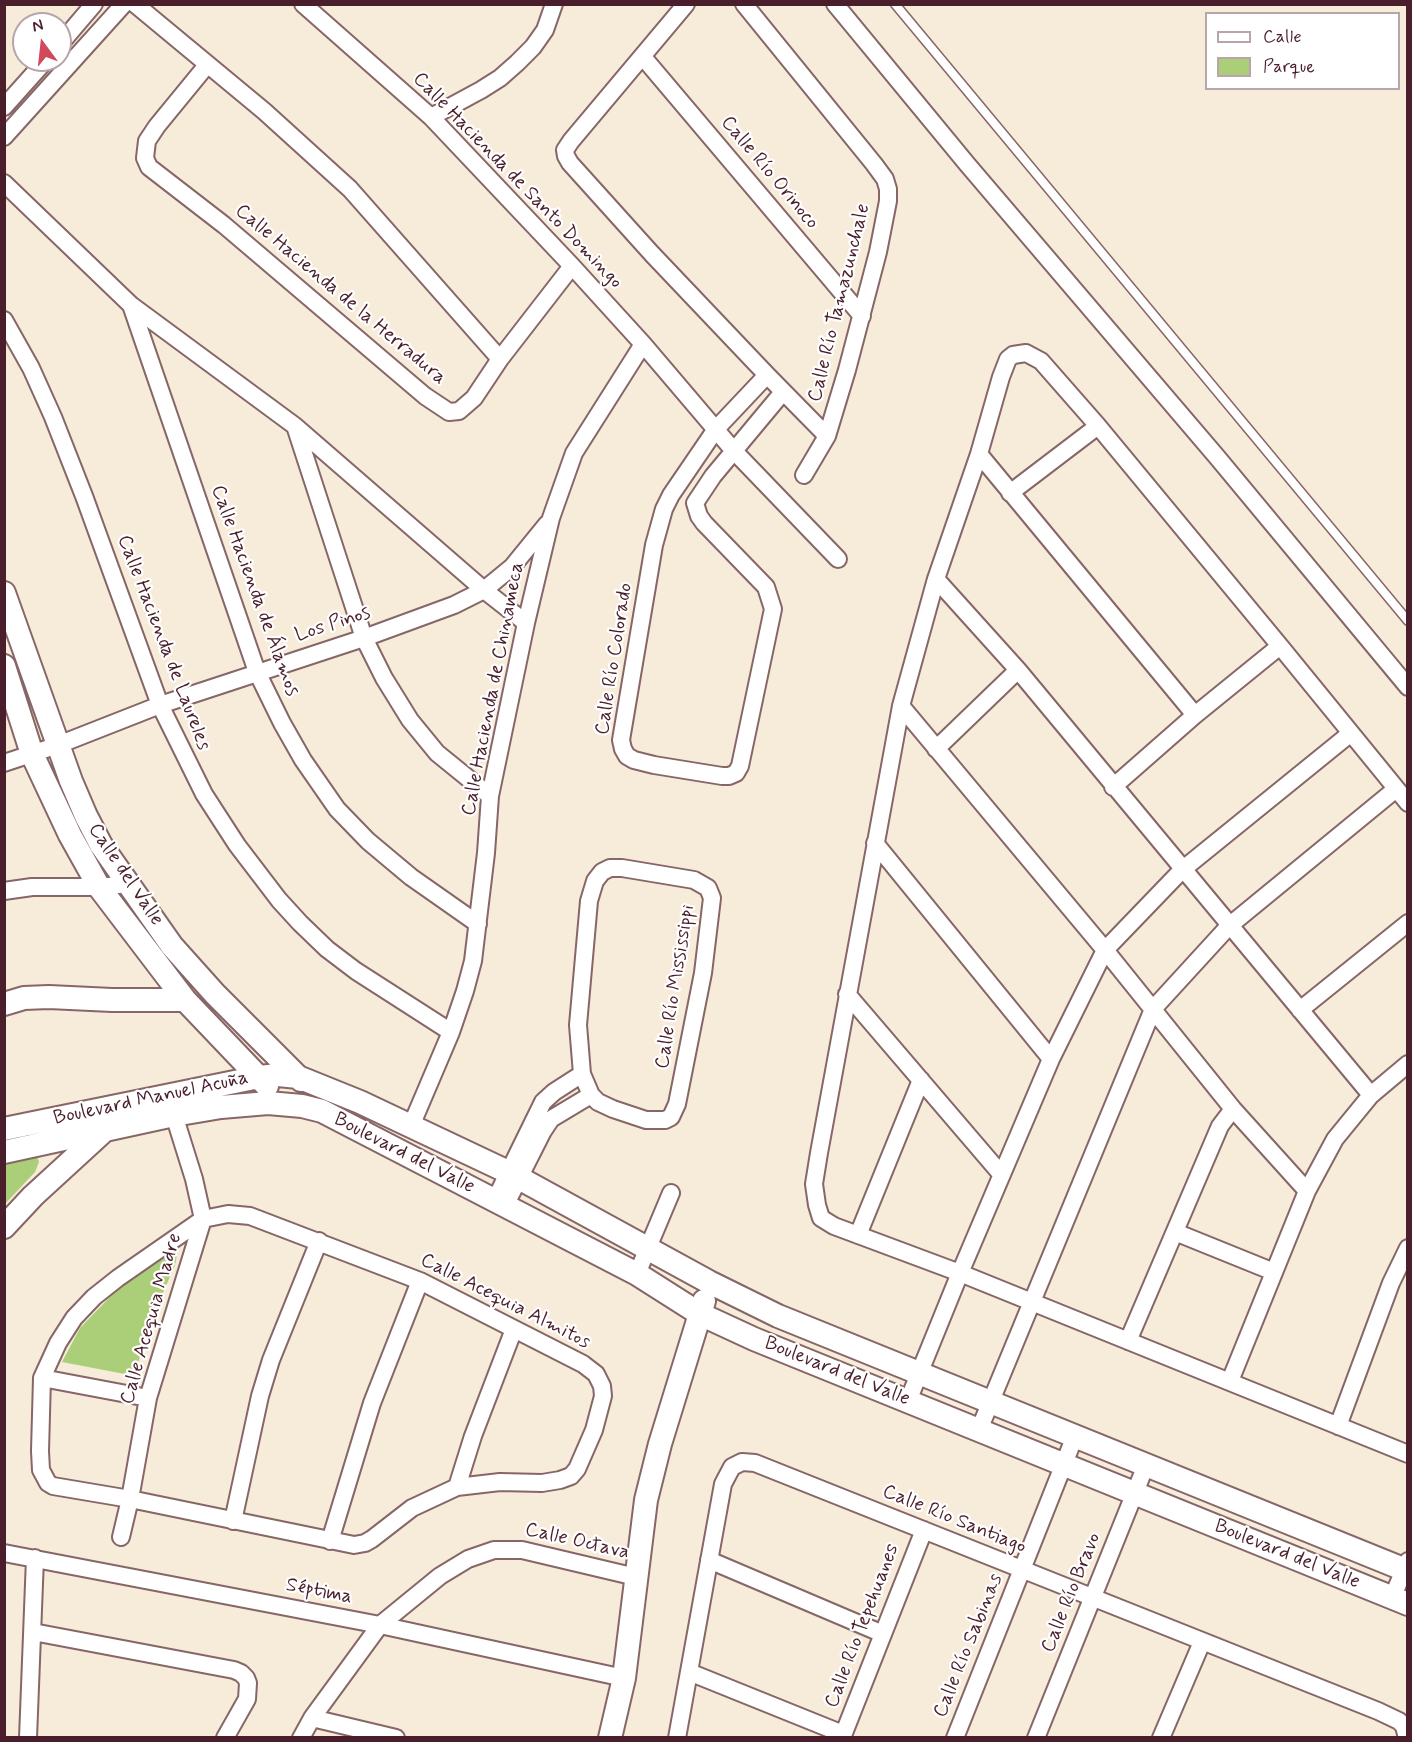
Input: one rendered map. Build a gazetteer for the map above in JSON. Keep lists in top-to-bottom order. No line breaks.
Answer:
{"streets":{"street":["Calle Río Orinoco","Calle Hacienda de Santo Domingo","Calle Hacienda de la Herradura","Calle Río Tamazunchale","Calle Hacienda de Álamos","Los Pinos","Calle Hacienda de Laureles","Calle Río Colorado","Calle Hacienda de Chinameca","Calle del Valle","Calle Río Mississippi","Boulevard Manuel Acuña","Boulevard del Valle","Calle Acequia Almitos","Calle Acequia Madre","Calle Río Santiago","Calle Octava","Séptima","Calle Río Bravo","Calle Río Tepehuanes","Calle Río Sabinas"]},"crossings":[["Calle Río Orinoco","Calle Río Tamazunchale"],["Calle Hacienda de Santo Domingo","Calle Hacienda de la Herradura"],["Calle Hacienda de Santo Domingo","Calle Río Colorado"],["Calle Hacienda de Santo Domingo","Calle Hacienda de Chinameca"],["Calle Hacienda de Álamos","Los Pinos"],["Calle Hacienda de Álamos","Calle Hacienda de Chinameca"],["Los Pinos","Calle Hacienda de Laureles"],["Los Pinos","Calle Hacienda de Chinameca"],["Los Pinos","Calle del Valle"],["Calle Hacienda de Laureles","Calle Hacienda de Chinameca"],["Calle Hacienda de Chinameca","Boulevard del Valle"],["Calle del Valle","Boulevard Manuel Acuña"],["Calle del Valle","Boulevard del Valle"],["Boulevard Manuel Acuña","Boulevard del Valle"],["Boulevard Manuel Acuña","Calle Acequia Madre"],["Boulevard del Valle","Calle Río Bravo"],["Boulevard del Valle","Calle Río Sabinas"],["Calle Acequia Almitos","Calle Acequia Madre"],["Calle Río Santiago","Calle Río Bravo"],["Calle Río Santiago","Calle Río Tepehuanes"],["Calle Río Santiago","Calle Río Sabinas"],["Calle Octava","Séptima"]],"legend":["Calle","Parque"],"north":"top"}
